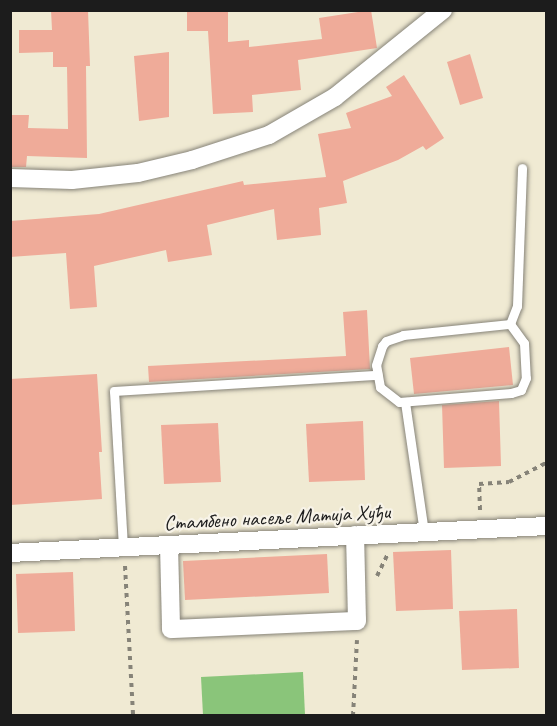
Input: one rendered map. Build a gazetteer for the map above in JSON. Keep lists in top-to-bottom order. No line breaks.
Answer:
{"streets":{"street":["Стамбено насеље Матија Хуђи"]}}
